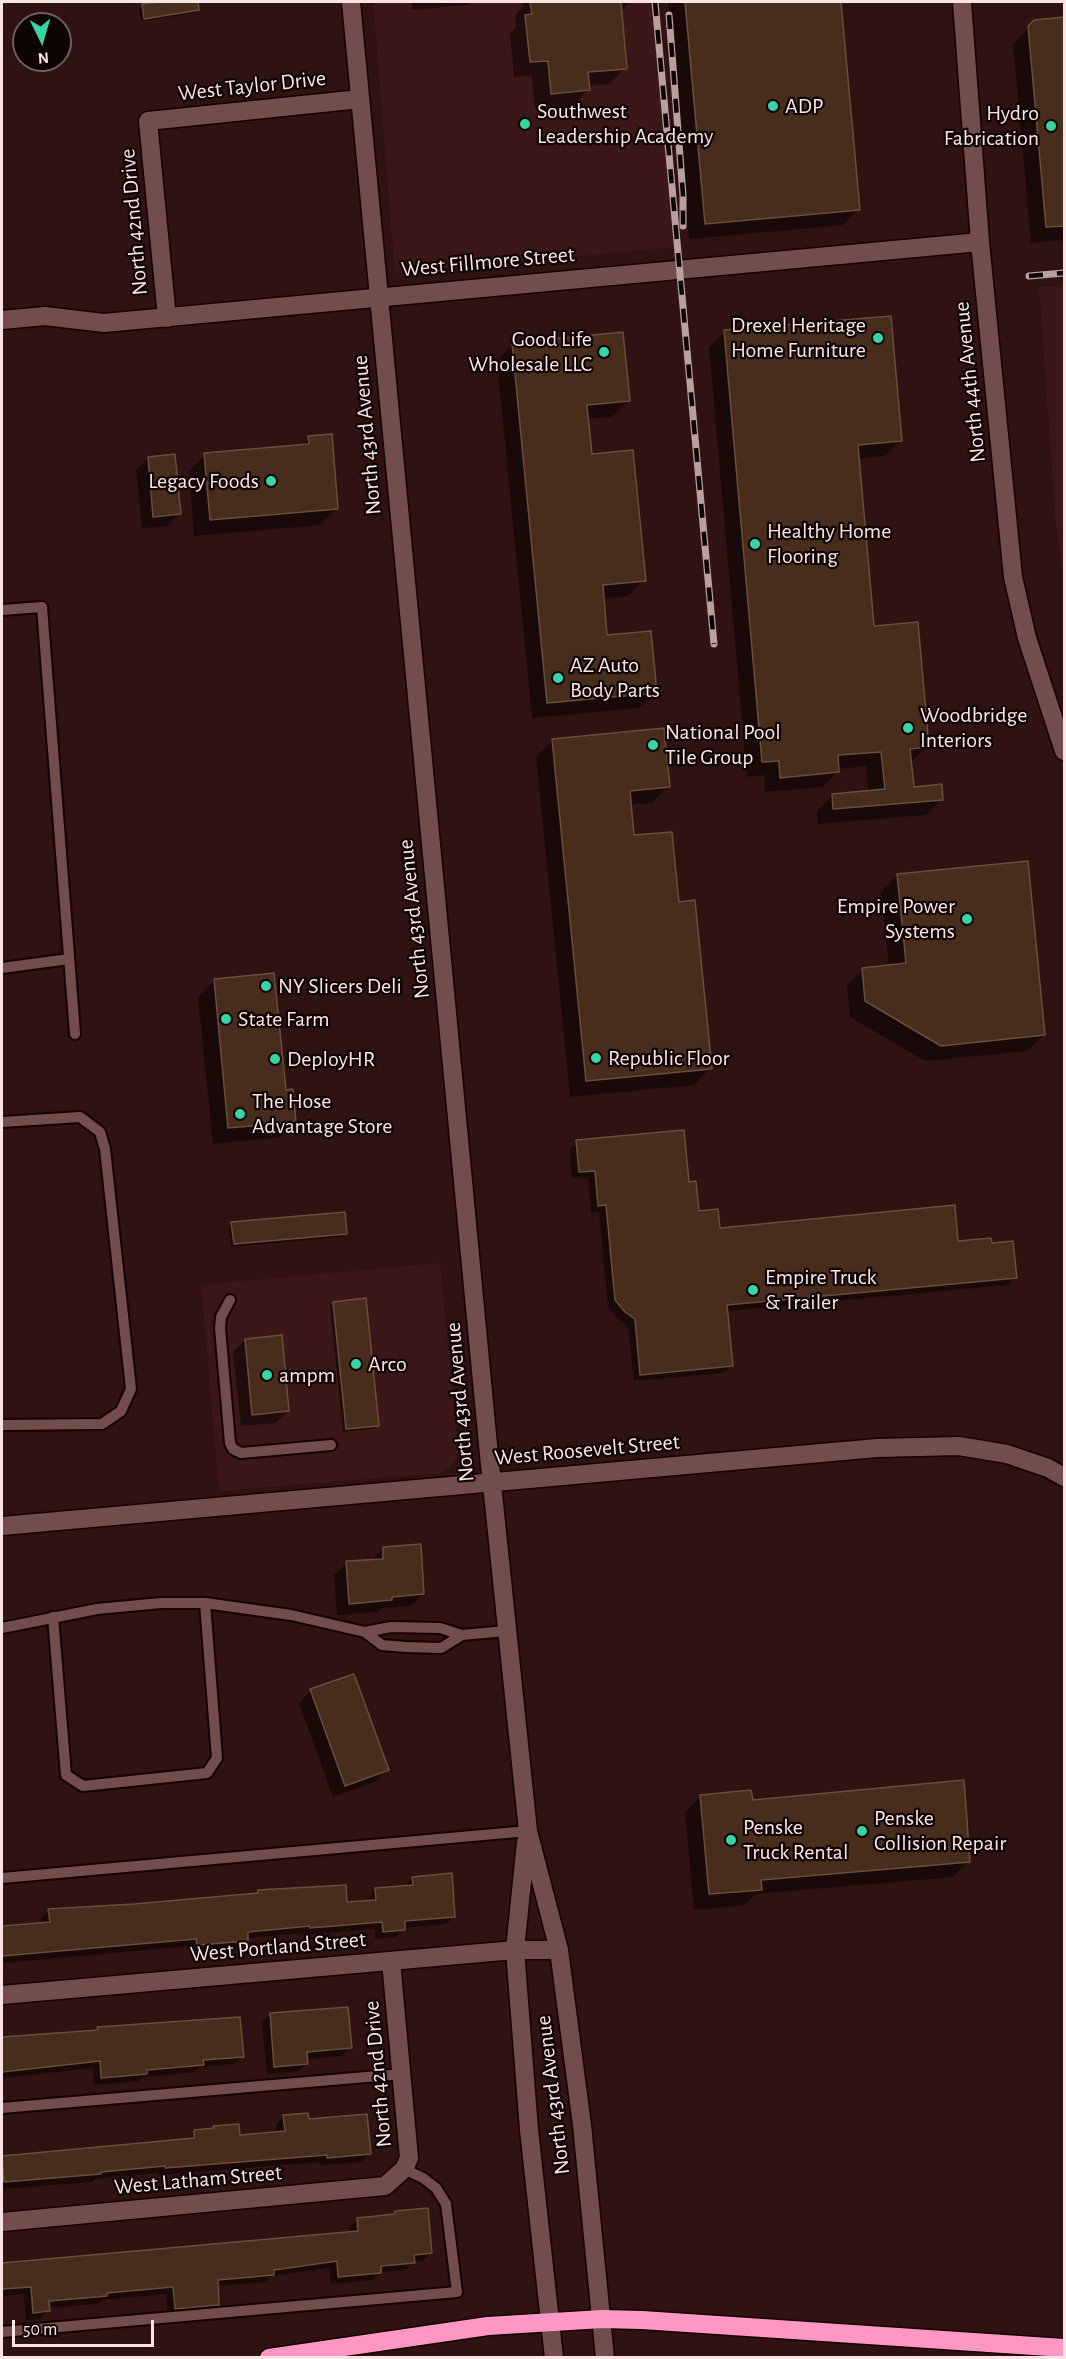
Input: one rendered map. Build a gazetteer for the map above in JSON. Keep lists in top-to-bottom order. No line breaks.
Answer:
{"streets":{"street":["West Taylor Drive","North 42nd Drive","West Fillmore Street","North 44th Avenue","North 43rd Avenue","West Roosevelt Street","West Portland Street","West Latham Street"]},"crossings":[["West Taylor Drive","North 42nd Drive"],["West Taylor Drive","North 43rd Avenue"],["North 42nd Drive","West Fillmore Street"],["North 42nd Drive","West Portland Street"],["North 42nd Drive","West Latham Street"],["West Fillmore Street","North 44th Avenue"],["West Fillmore Street","North 43rd Avenue"],["North 43rd Avenue","West Roosevelt Street"],["North 43rd Avenue","West Portland Street"]],"places":["ADP","Southwest Leadership Academy","Hydro Fabrication","Drexel Heritage Home Furniture","Good Life Wholesale LLC","Legacy Foods","Healthy Home Flooring","AZ Auto Body Parts","Woodbridge Interiors","National Pool Tile Group","Empire Power Systems","NY Slicers Deli","State Farm","Republic Floor","DeployHR","The Hose Advantage Store","Empire Truck & Trailer","Arco","ampm","Penske Collision Repair","Penske Truck Rental"],"scale_bar":"50 m","north":"bottom"}
